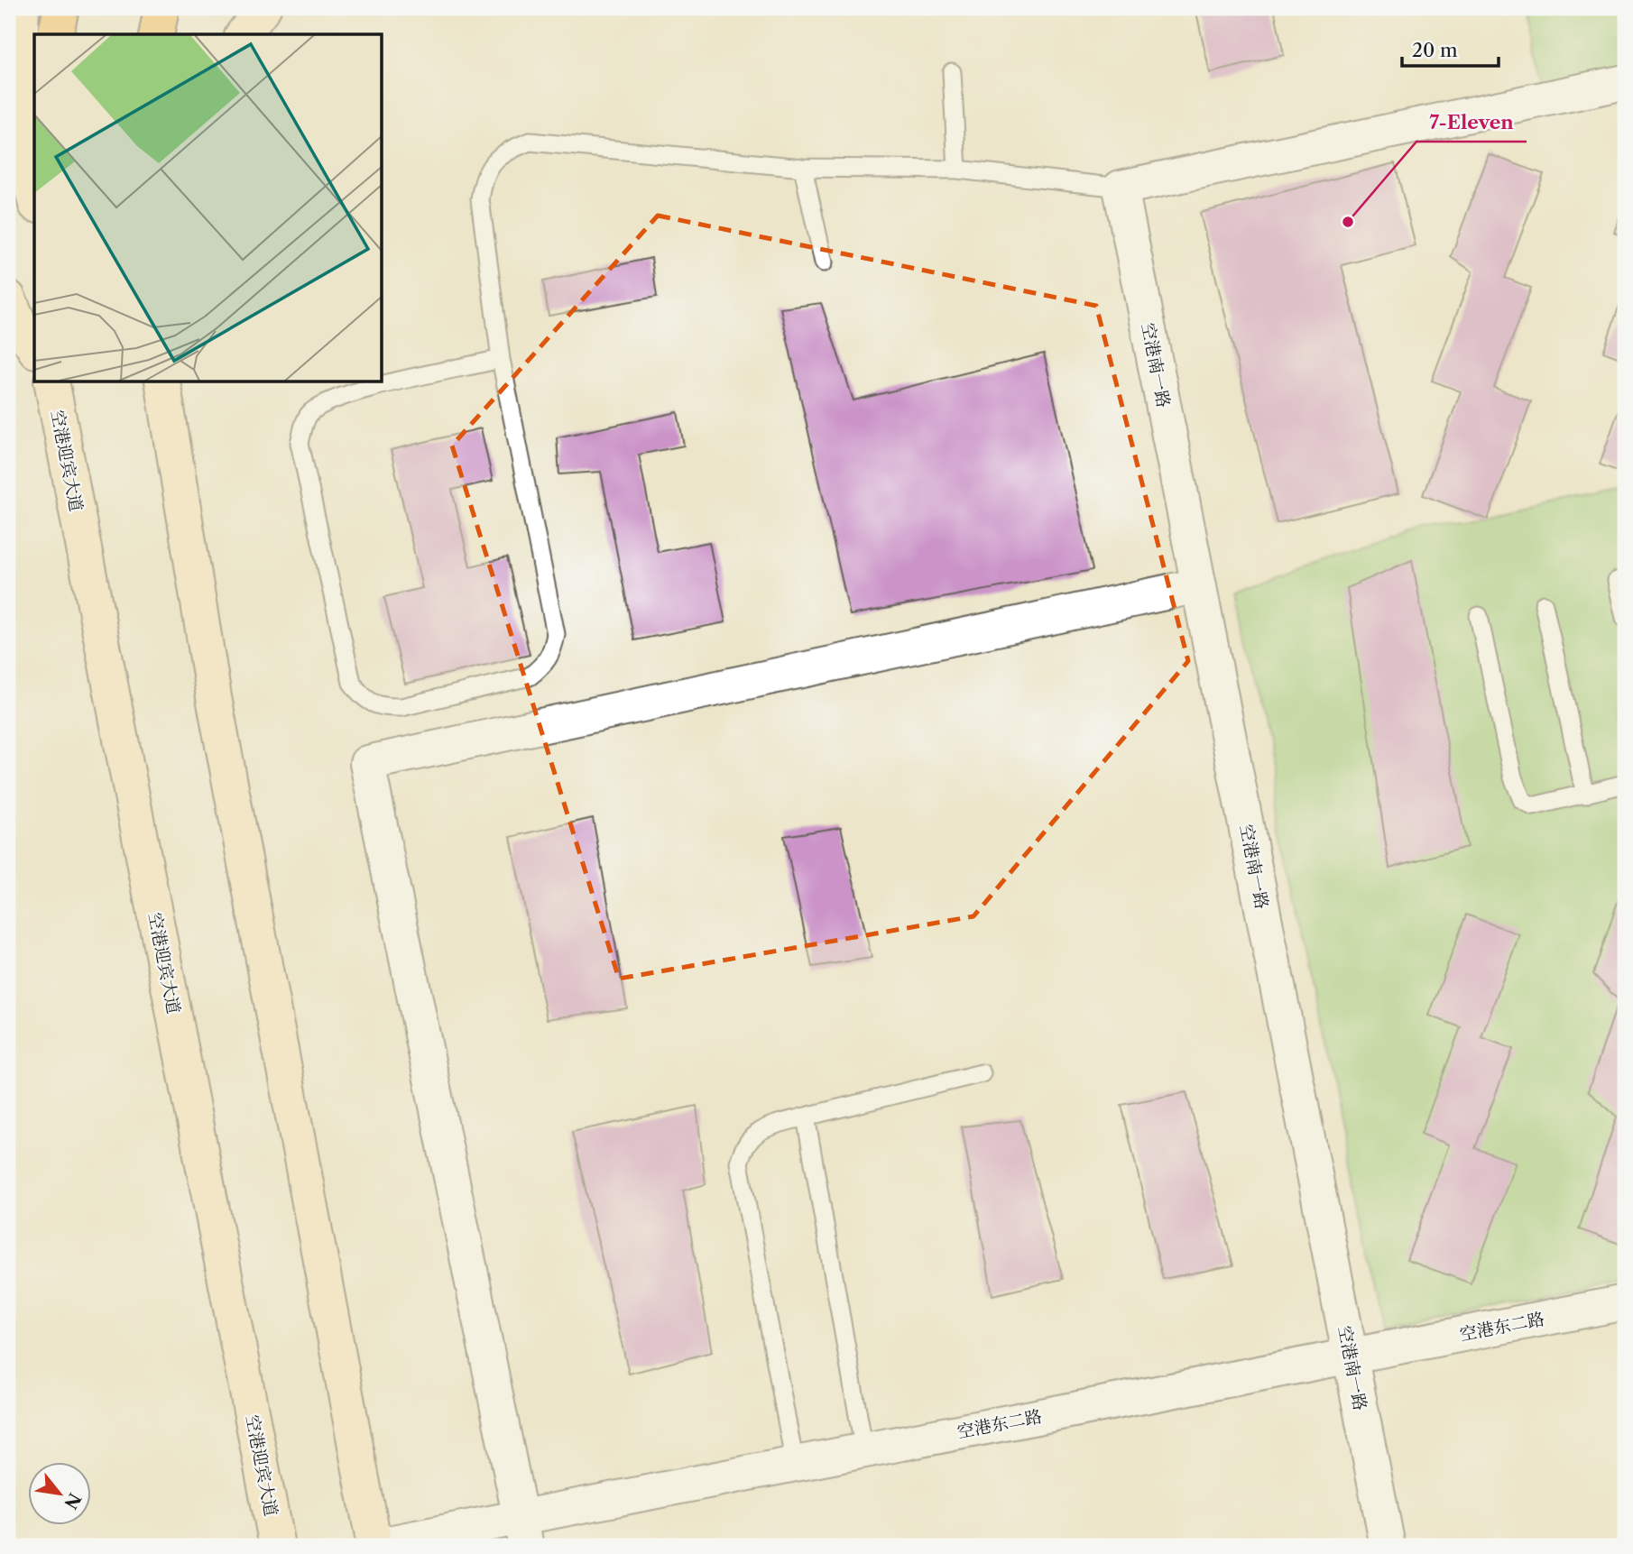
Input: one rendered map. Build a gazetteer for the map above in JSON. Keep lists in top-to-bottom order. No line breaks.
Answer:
{"streets":{"main road":["空港迎宾大道"],"street":["空港南一路","空港东二路"]},"crossings":[["空港南一路","空港东二路"]],"places":["7-Eleven"],"scale_bar":"20 m","north":"bottom right"}
